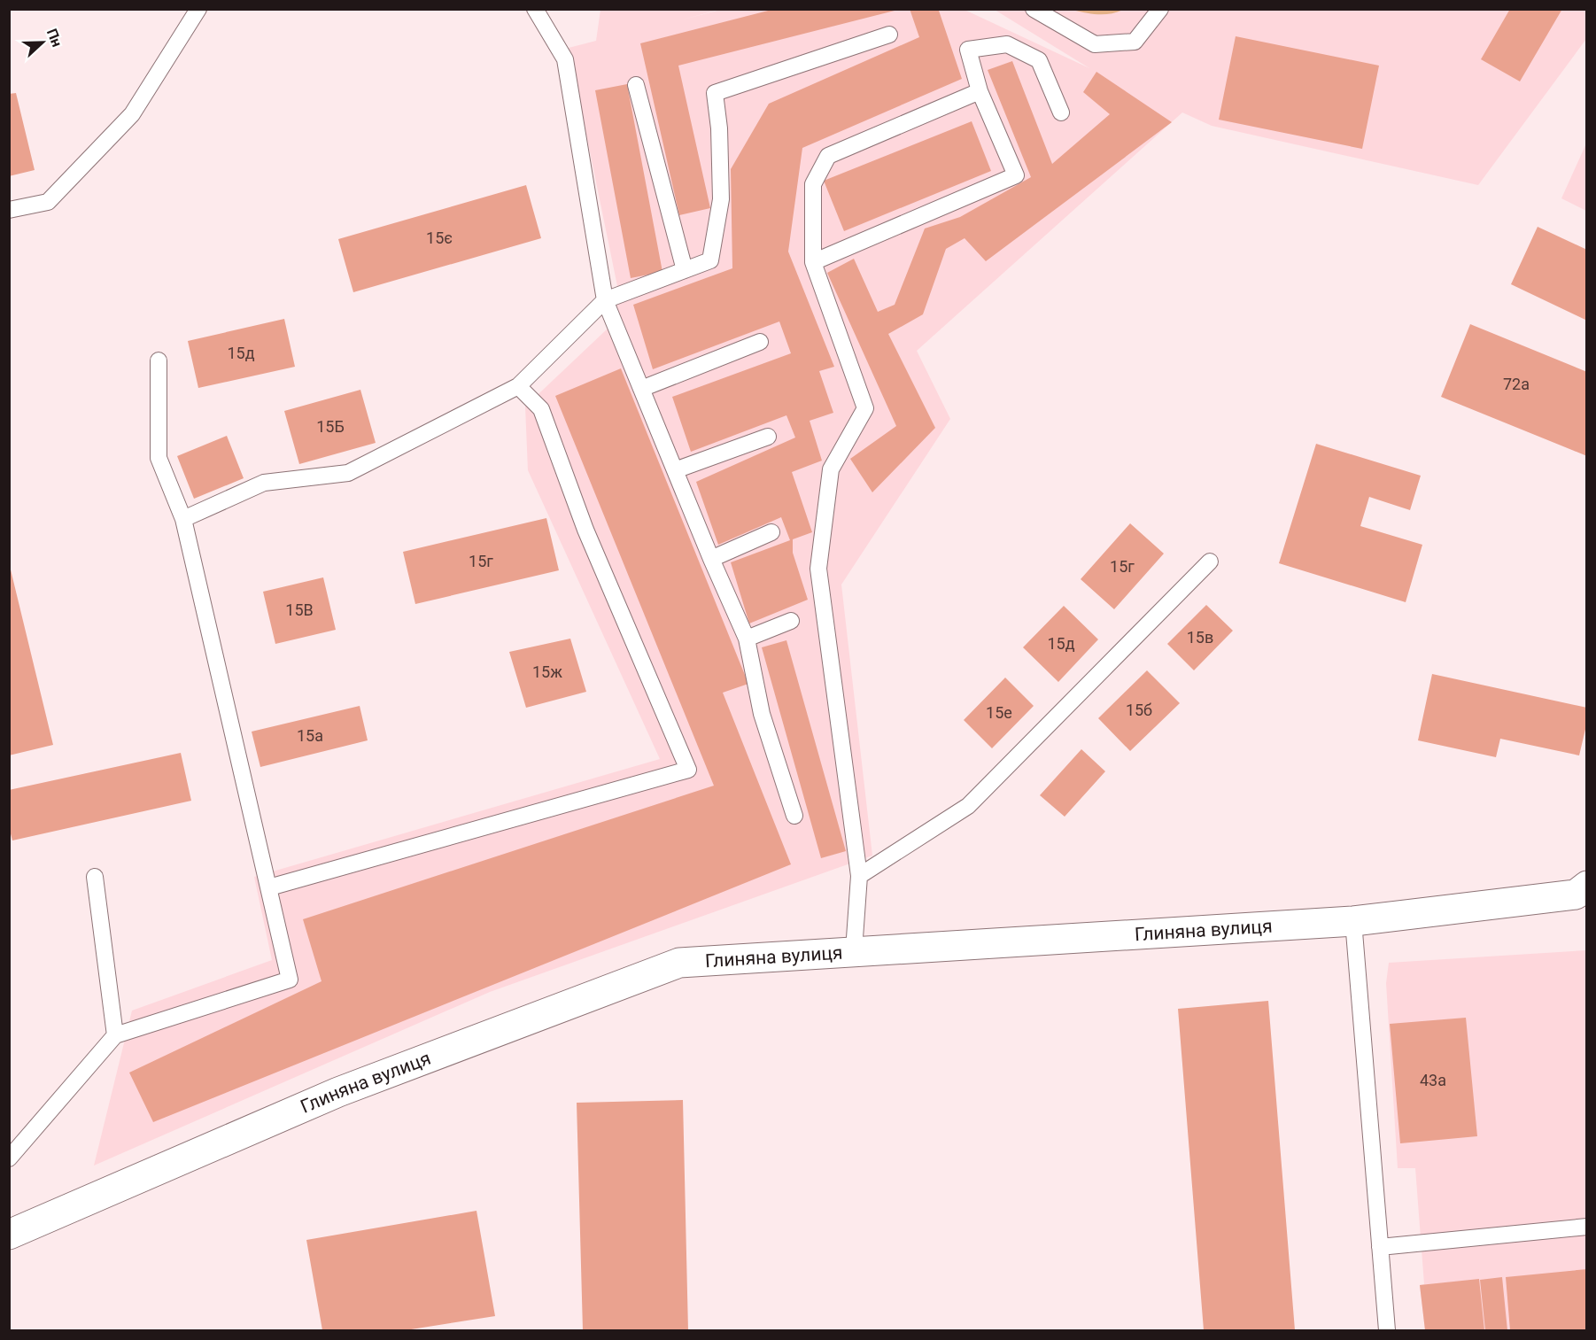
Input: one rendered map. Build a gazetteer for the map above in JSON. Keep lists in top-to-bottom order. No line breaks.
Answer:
{"streets":{"street":["Глиняна вулиця"]},"house_numbers":["15є","15д","72а","15Б","15г","15г","15В","15в","15д","15ж","15б","15е","15а","43а"],"north":"right"}
